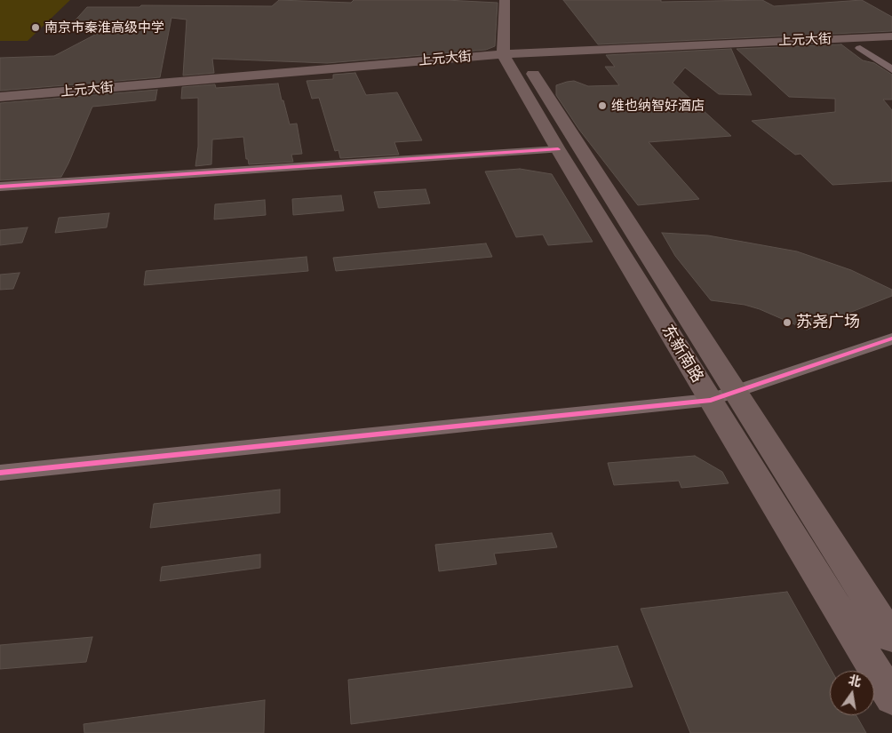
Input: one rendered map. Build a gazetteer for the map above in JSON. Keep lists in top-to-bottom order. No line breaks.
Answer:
{"streets":{"main road":["上元大街","东新南路"]},"crossings":[["上元大街","东新南路"]],"places":["南京市秦淮高级中学","维也纳智好酒店","苏尧广场"],"north":"top"}
